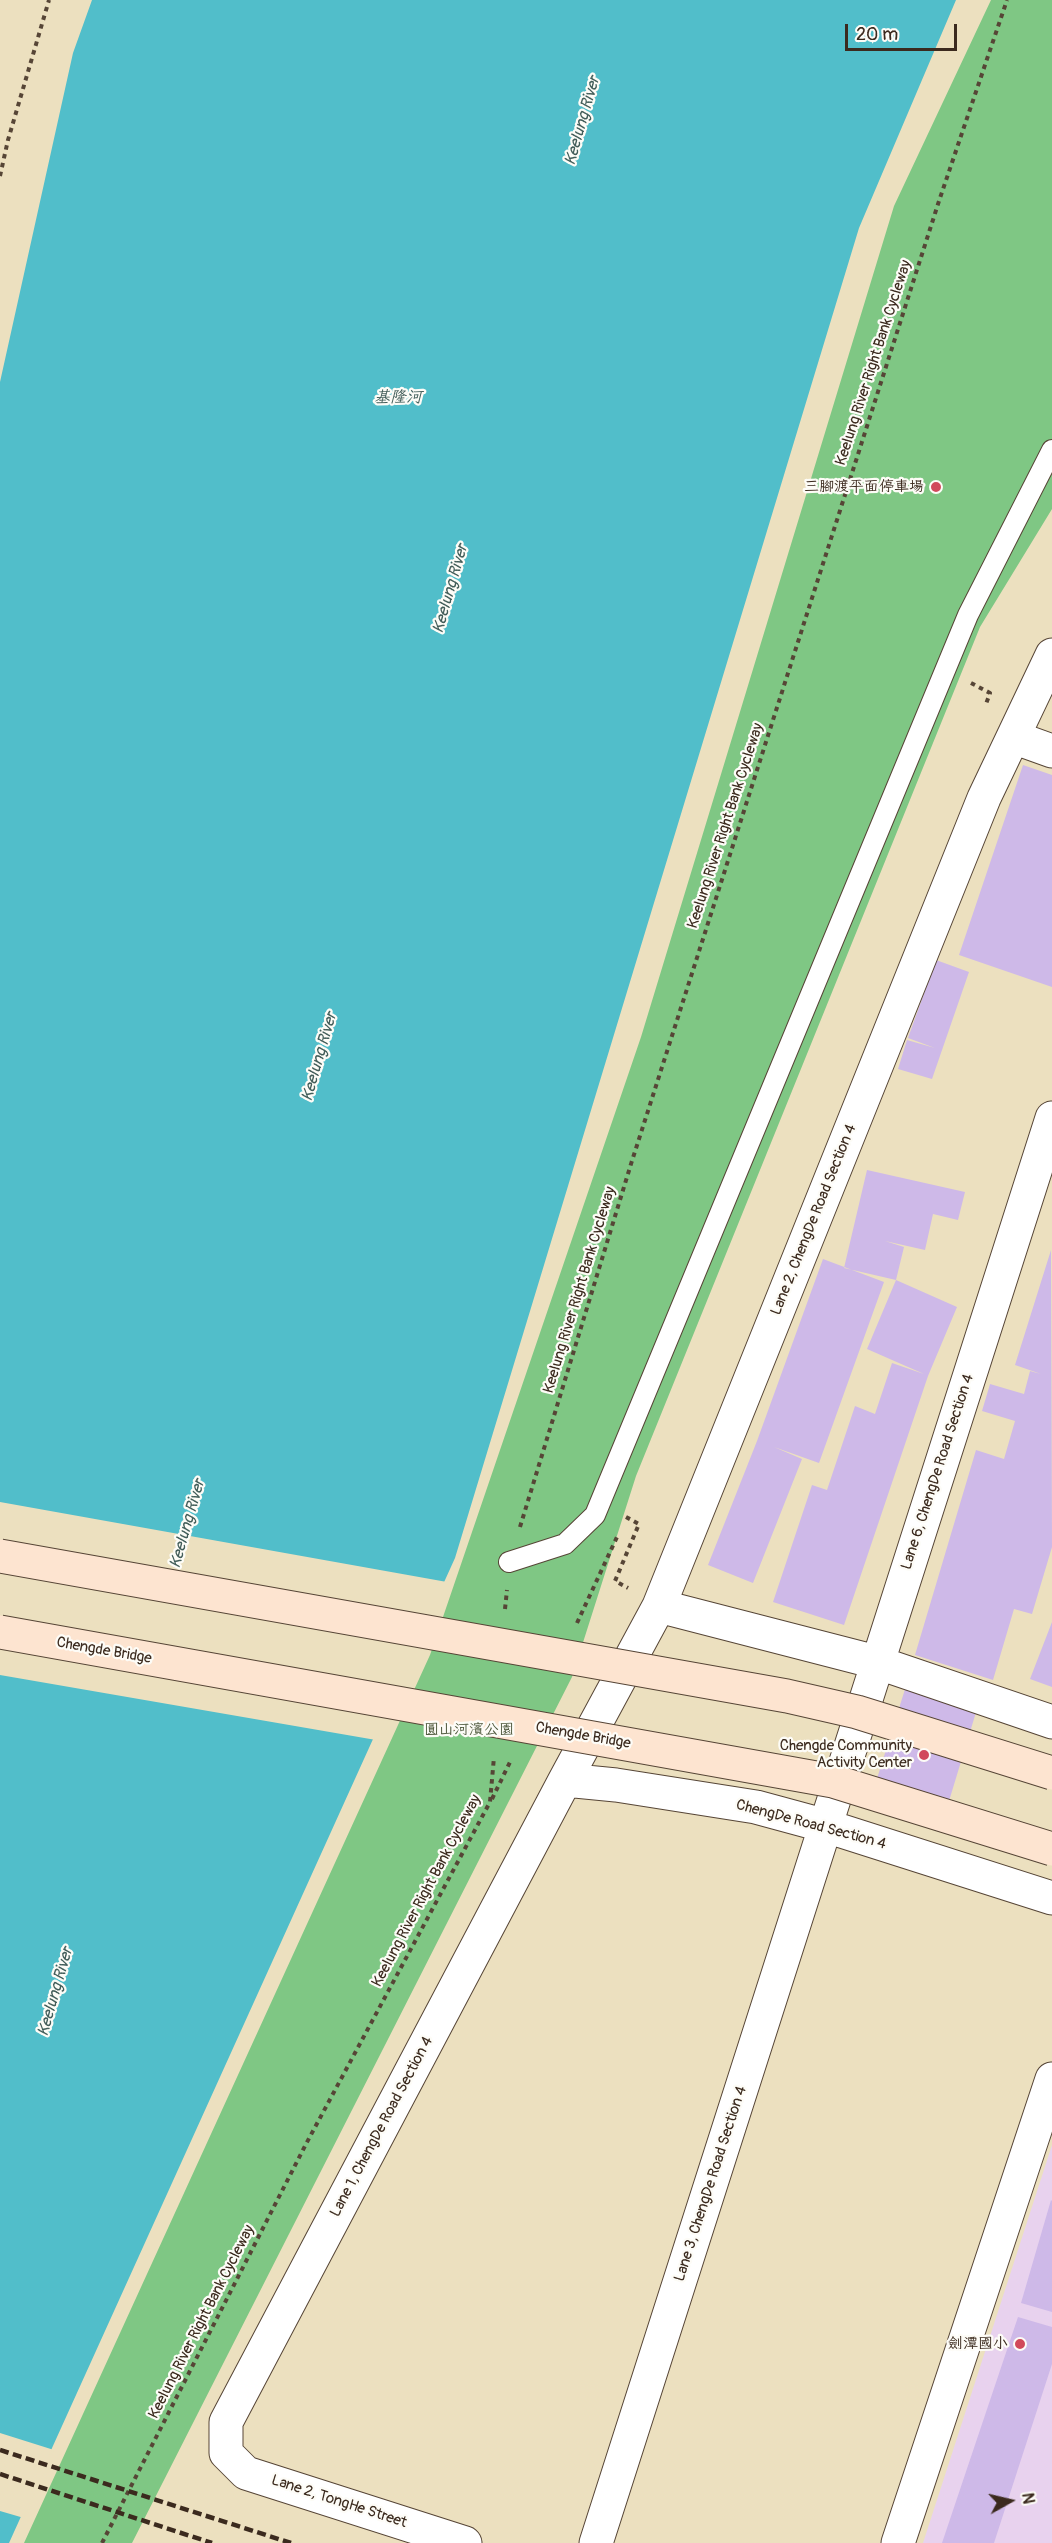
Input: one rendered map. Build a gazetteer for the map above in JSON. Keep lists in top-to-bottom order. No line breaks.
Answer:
{"streets":{"main road":["Chengde Bridge"],"street":["Lane 2, ChengDe Road Section 4","Lane 6, ChengDe Road Section 4","ChengDe Road Section 4","Lane 1, ChengDe Road Section 4","Lane 3, ChengDe Road Section 4","Lane 2, TongHe Street"],"path":["Keelung River Right Bank Cycleway"]},"crossings":[["Lane 2, ChengDe Road Section 4","ChengDe Road Section 4"],["Lane 2, ChengDe Road Section 4","Lane 1, ChengDe Road Section 4"],["Lane 6, ChengDe Road Section 4","ChengDe Road Section 4"],["Lane 6, ChengDe Road Section 4","Lane 3, ChengDe Road Section 4"],["ChengDe Road Section 4","Lane 1, ChengDe Road Section 4"],["ChengDe Road Section 4","Lane 3, ChengDe Road Section 4"],["Lane 1, ChengDe Road Section 4","Lane 2, TongHe Street"]],"water":["Keelung River","基隆河"],"parks":["圓山河濱公園"],"places":["三腳渡平面停車場","Chengde Community Activity Center","劍潭國小"],"scale_bar":"20 m","north":"right"}
